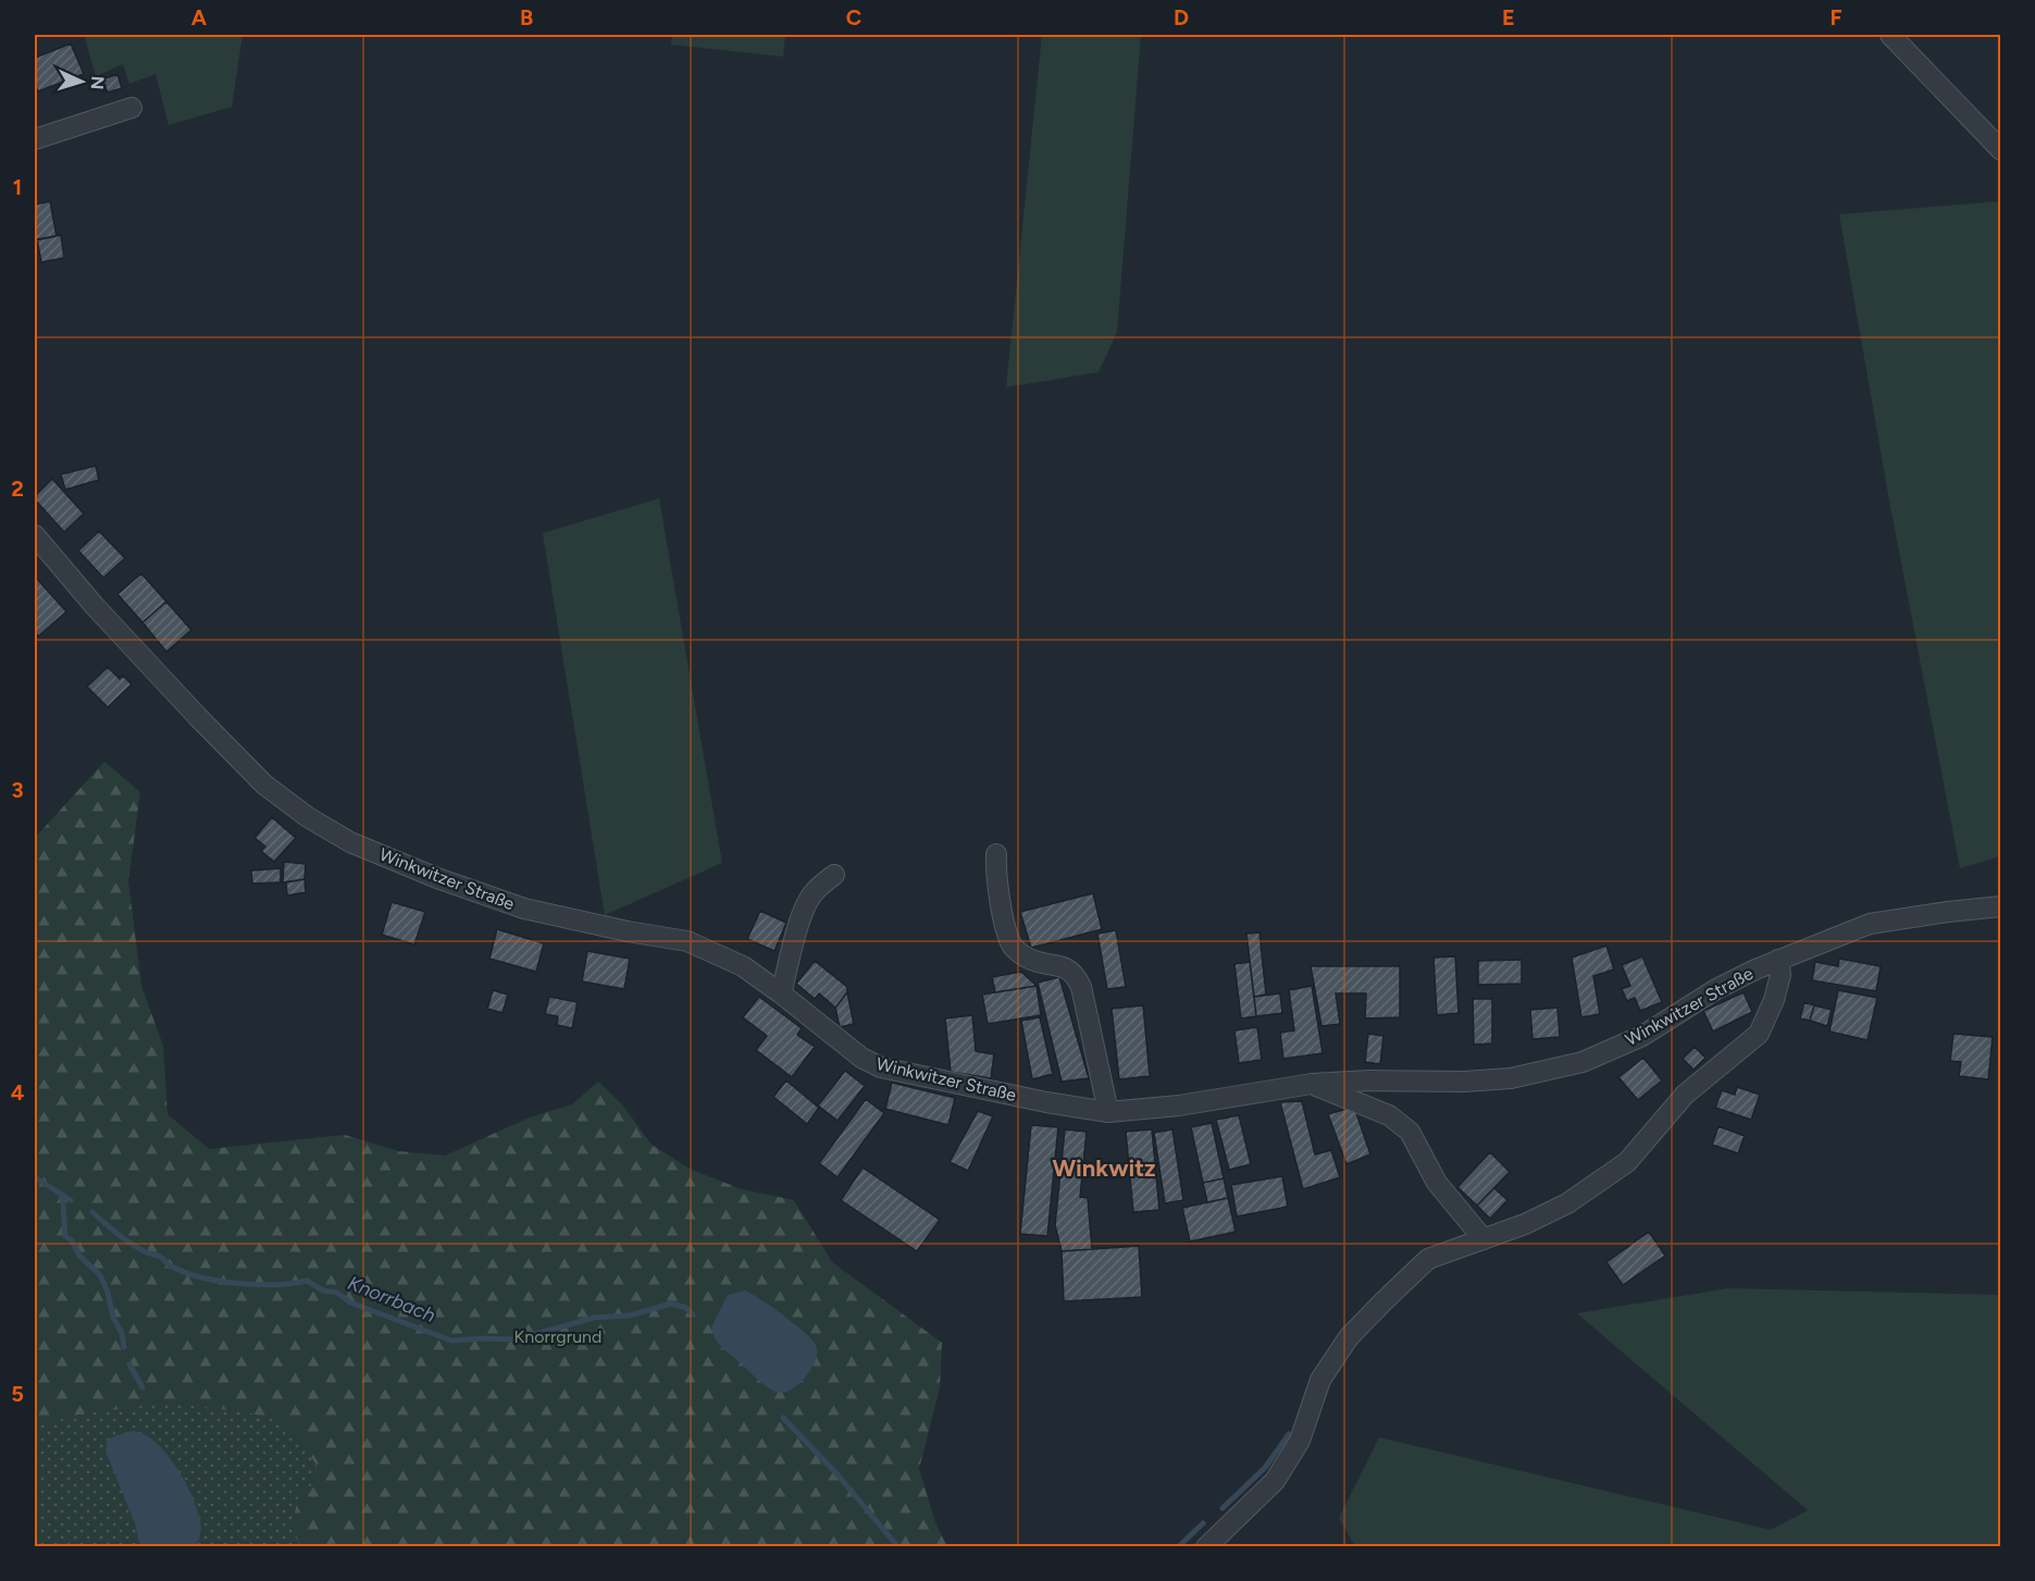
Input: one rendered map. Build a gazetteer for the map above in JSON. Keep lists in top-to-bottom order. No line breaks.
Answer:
{"streets":{"street":["Winkwitzer Straße"]},"districts":["Winkwitz"],"water":["Knorrbach"],"parks":["Knorrgrund"],"north":"right","grid":{"columns":["A","B","C","D","E","F"],"rows":["1","2","3","4","5"]}}
